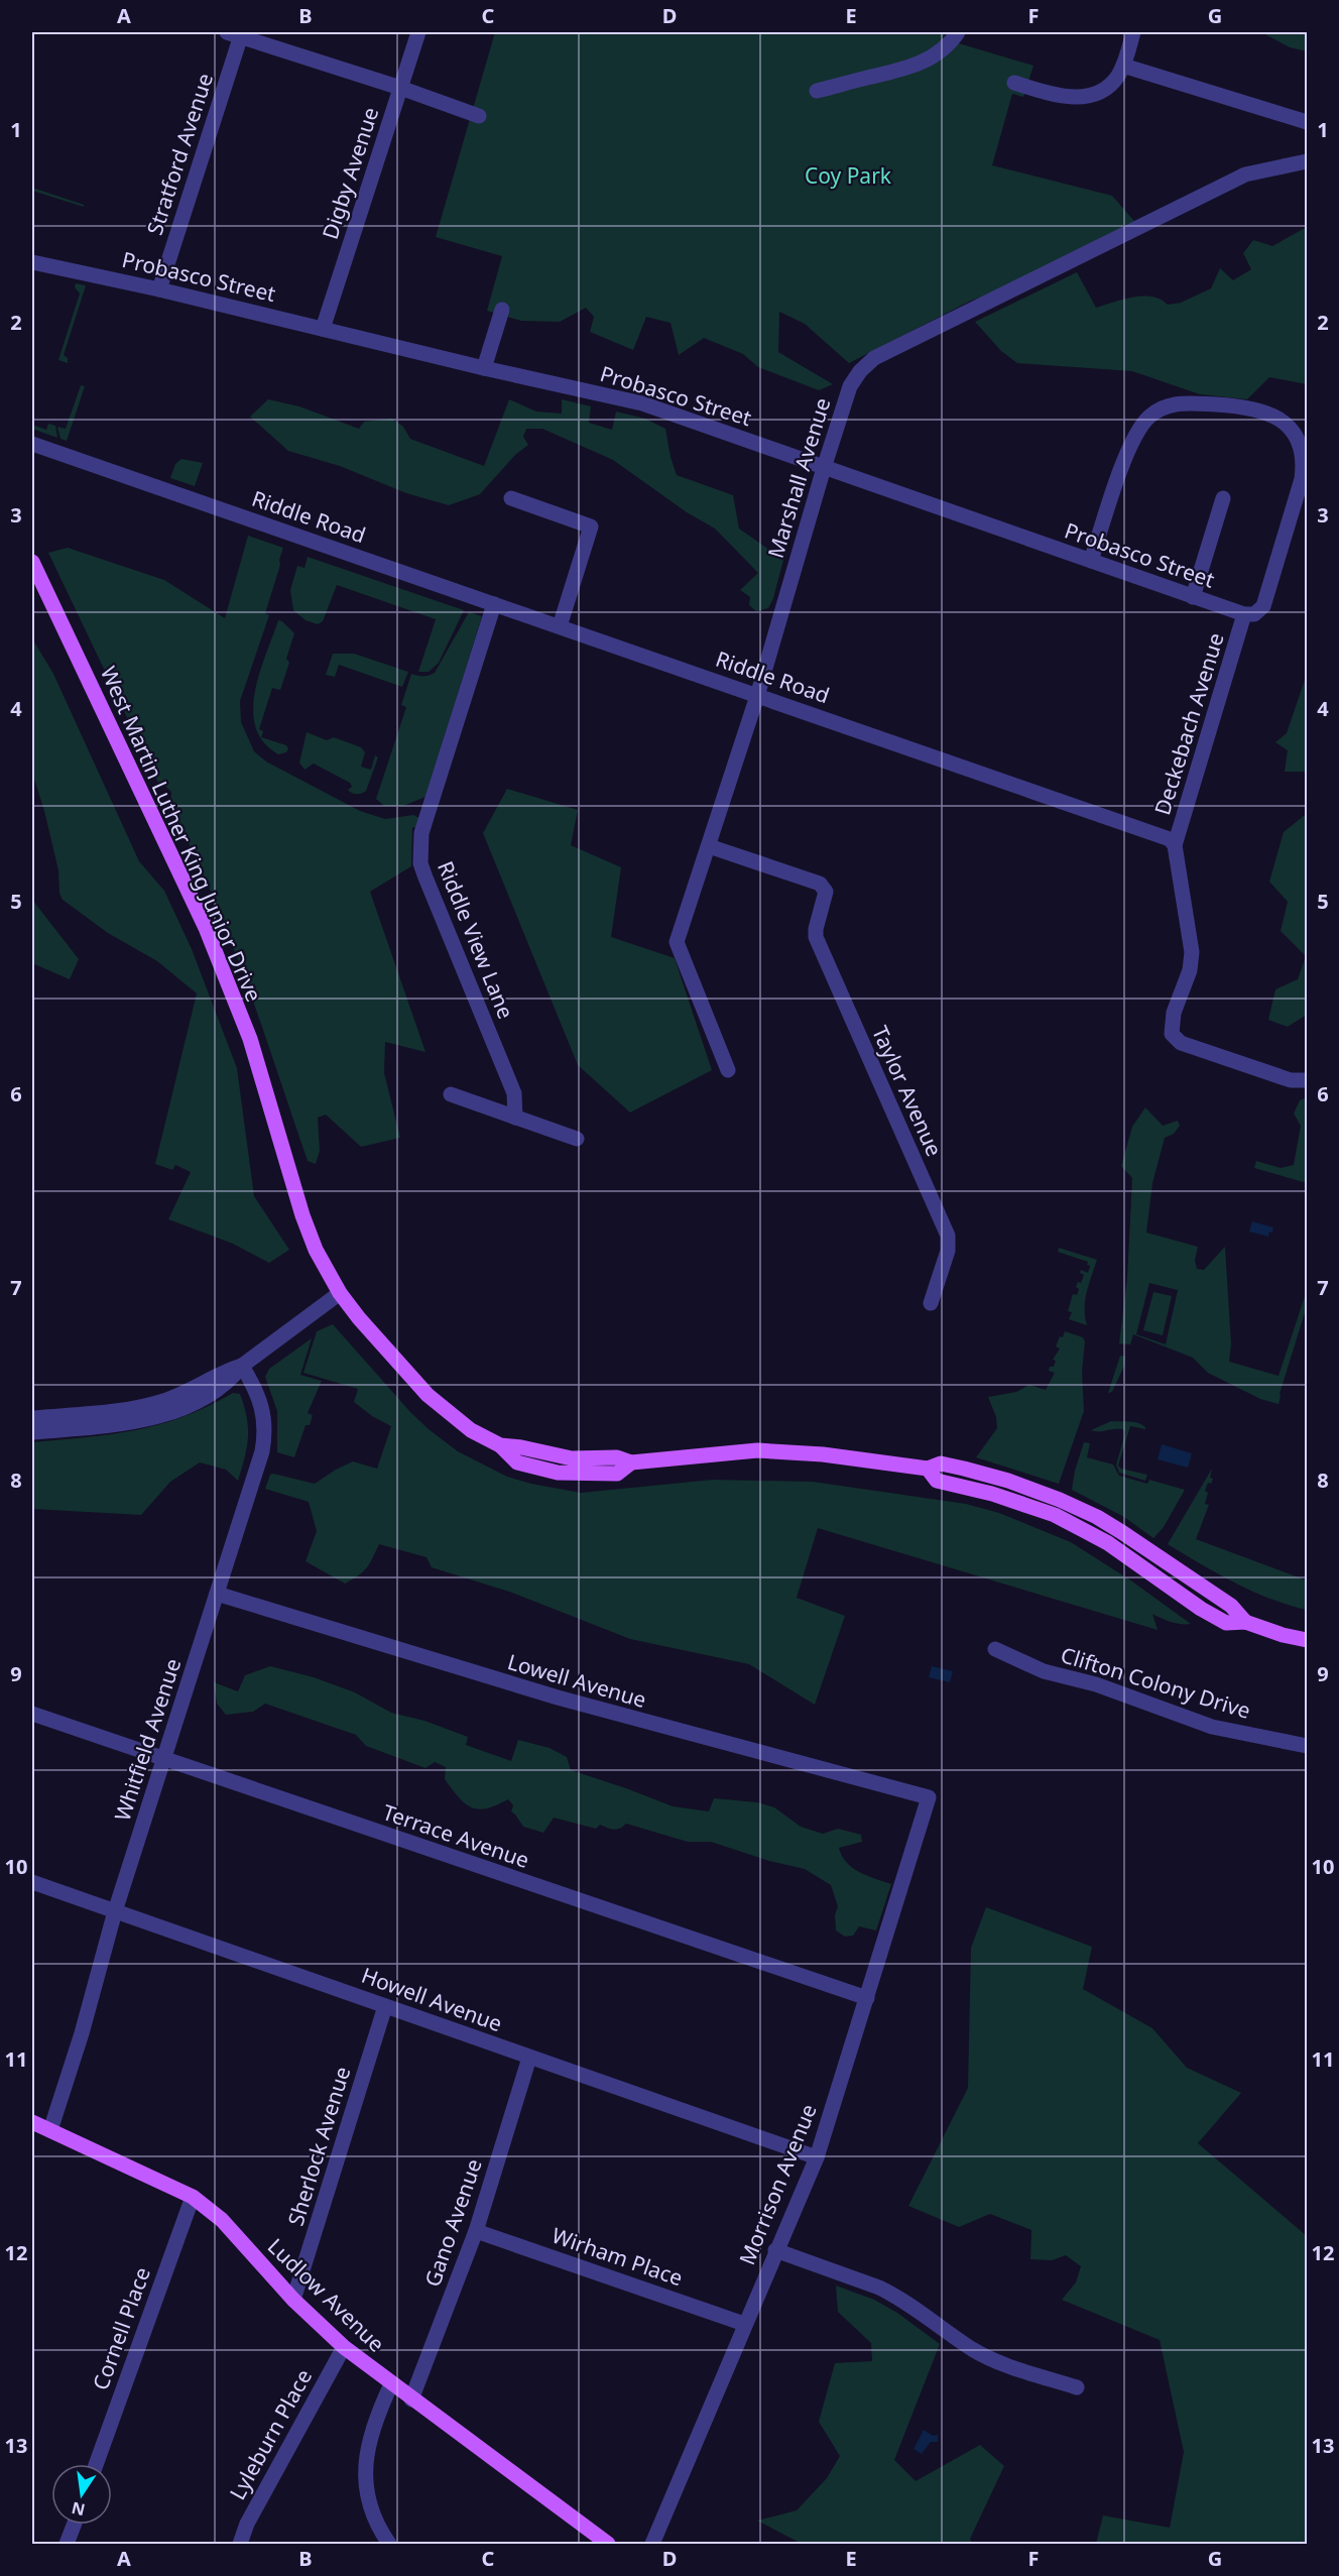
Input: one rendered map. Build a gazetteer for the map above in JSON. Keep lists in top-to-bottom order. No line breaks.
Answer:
{"streets":{"main road":["West Martin Luther King Junior Drive","Ludlow Avenue"],"street":["Stratford Avenue","Digby Avenue","Probasco Street","Marshall Avenue","Riddle Road","Deckebach Avenue","Riddle View Lane","Taylor Avenue","Lowell Avenue","Clifton Colony Drive","Whitfield Avenue","Terrace Avenue","Howell Avenue","Sherlock Avenue","Morrison Avenue","Gano Avenue","Wirham Place","Cornell Place","Lyleburn Place"]},"crossings":[["Stratford Avenue","Probasco Street"],["Digby Avenue","Probasco Street"],["Probasco Street","Marshall Avenue"],["Probasco Street","Deckebach Avenue"],["Marshall Avenue","Riddle Road"],["Marshall Avenue","Taylor Avenue"],["Riddle Road","Deckebach Avenue"],["Riddle Road","Riddle View Lane"],["Lowell Avenue","Whitfield Avenue"],["Lowell Avenue","Morrison Avenue"],["Whitfield Avenue","Terrace Avenue"],["Whitfield Avenue","Howell Avenue"],["Whitfield Avenue","Ludlow Avenue"],["Terrace Avenue","Morrison Avenue"],["Howell Avenue","Sherlock Avenue"],["Howell Avenue","Morrison Avenue"],["Howell Avenue","Gano Avenue"],["Sherlock Avenue","Ludlow Avenue"],["Morrison Avenue","Wirham Place"],["Gano Avenue","Wirham Place"],["Gano Avenue","Ludlow Avenue"],["Ludlow Avenue","Cornell Place"],["Ludlow Avenue","Lyleburn Place"]],"parks":["Coy Park"],"north":"bottom","grid":{"columns":["A","B","C","D","E","F","G"],"rows":["1","2","3","4","5","6","7","8","9","10","11","12","13"]}}
